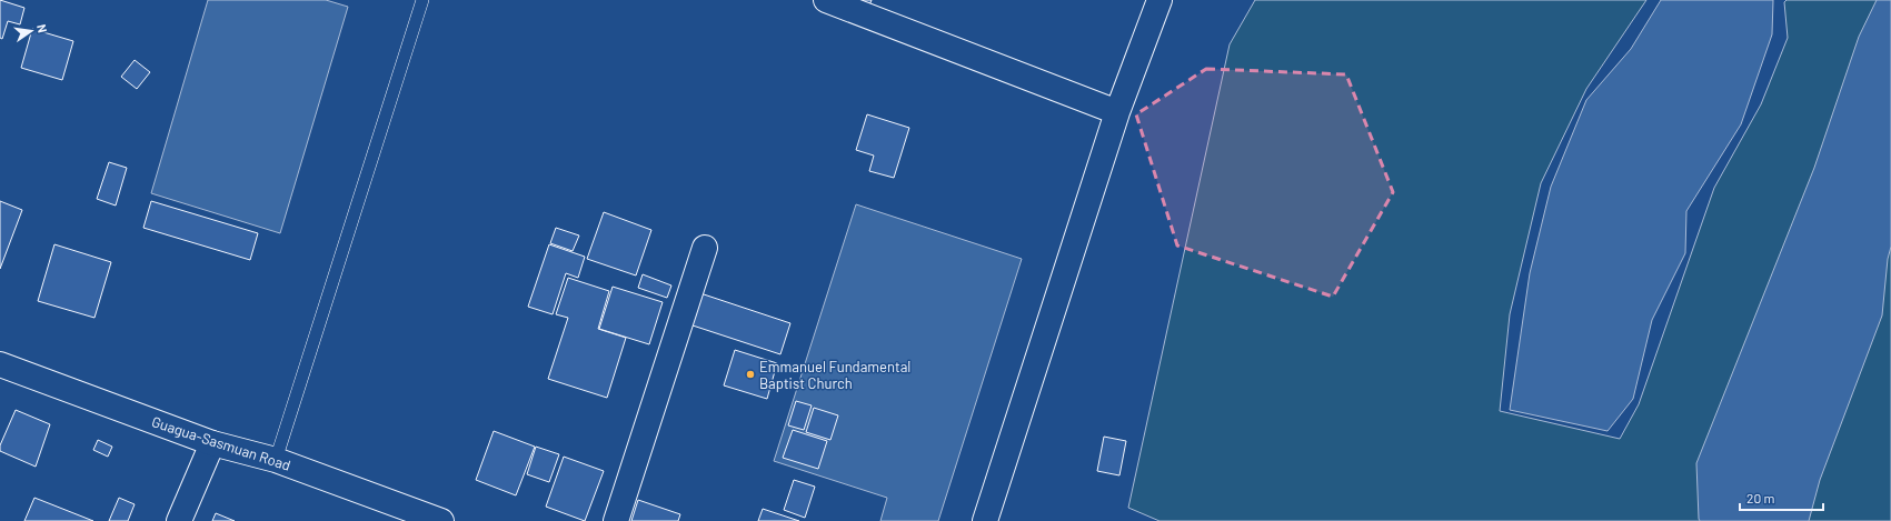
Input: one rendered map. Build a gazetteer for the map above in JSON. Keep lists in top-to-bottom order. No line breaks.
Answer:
{"streets":{"street":["Guagua-Sasmuan Road"]},"places":["Emmanuel Fundamental Baptist Church"],"scale_bar":"20 m","north":"right"}
